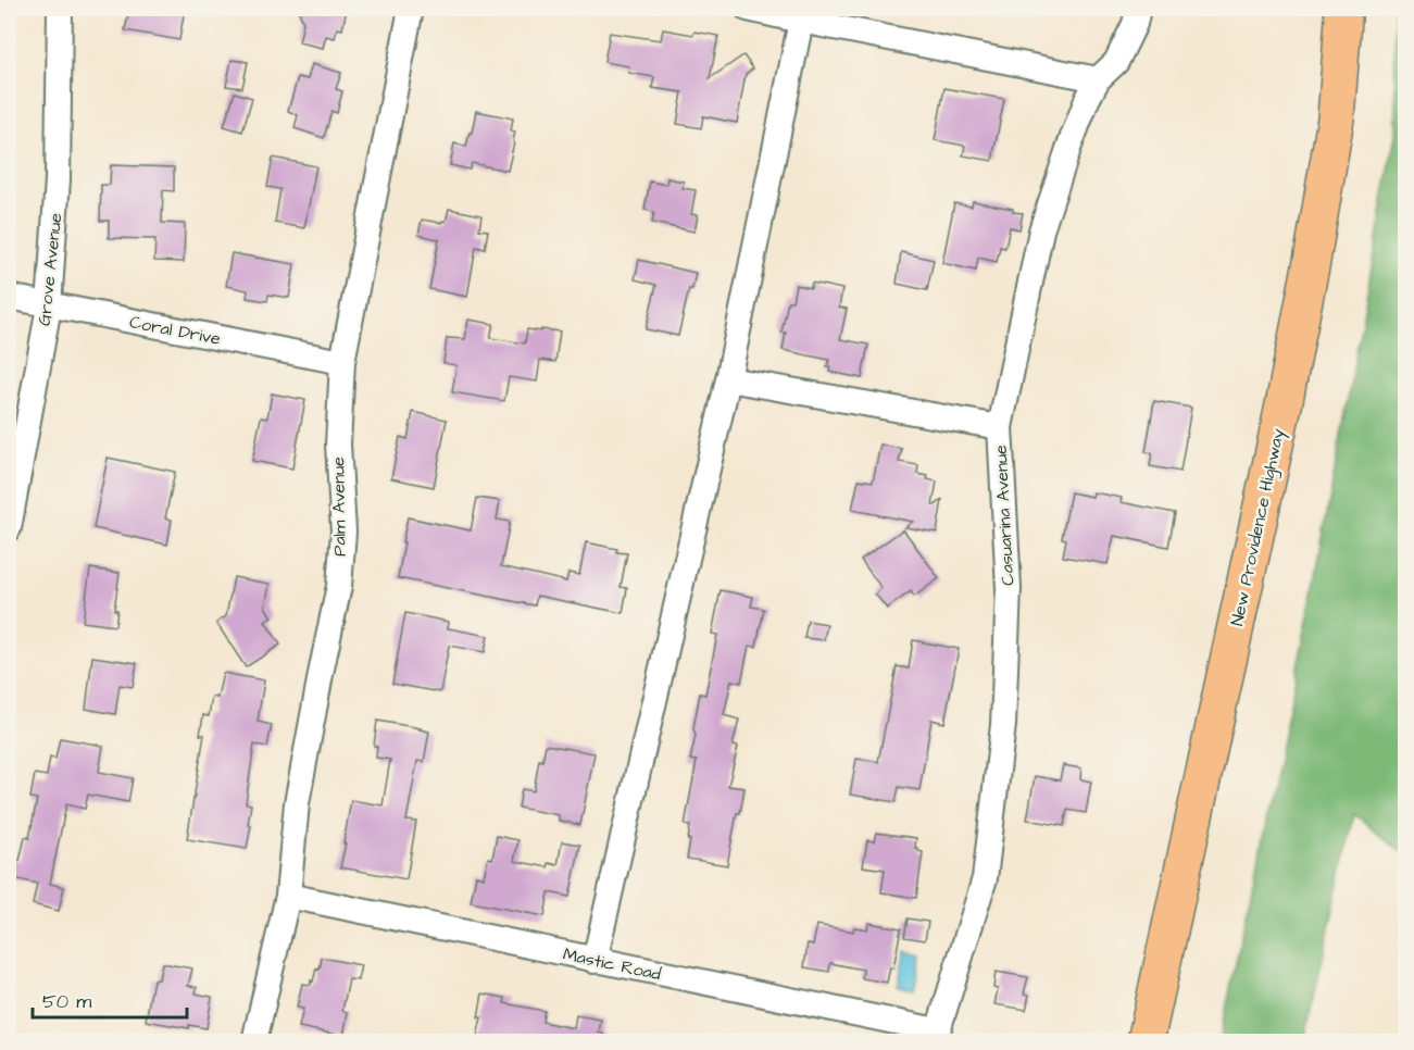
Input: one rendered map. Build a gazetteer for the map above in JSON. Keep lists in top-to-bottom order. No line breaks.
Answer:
{"streets":{"highway":["New Providence Highway"],"street":["Grove Avenue","Coral Drive","Palm Avenue","Casuarina Avenue","Mastic Road"]},"crossings":[["Grove Avenue","Coral Drive"],["Coral Drive","Palm Avenue"],["Palm Avenue","Mastic Road"],["Casuarina Avenue","Mastic Road"]],"scale_bar":"50 m"}
